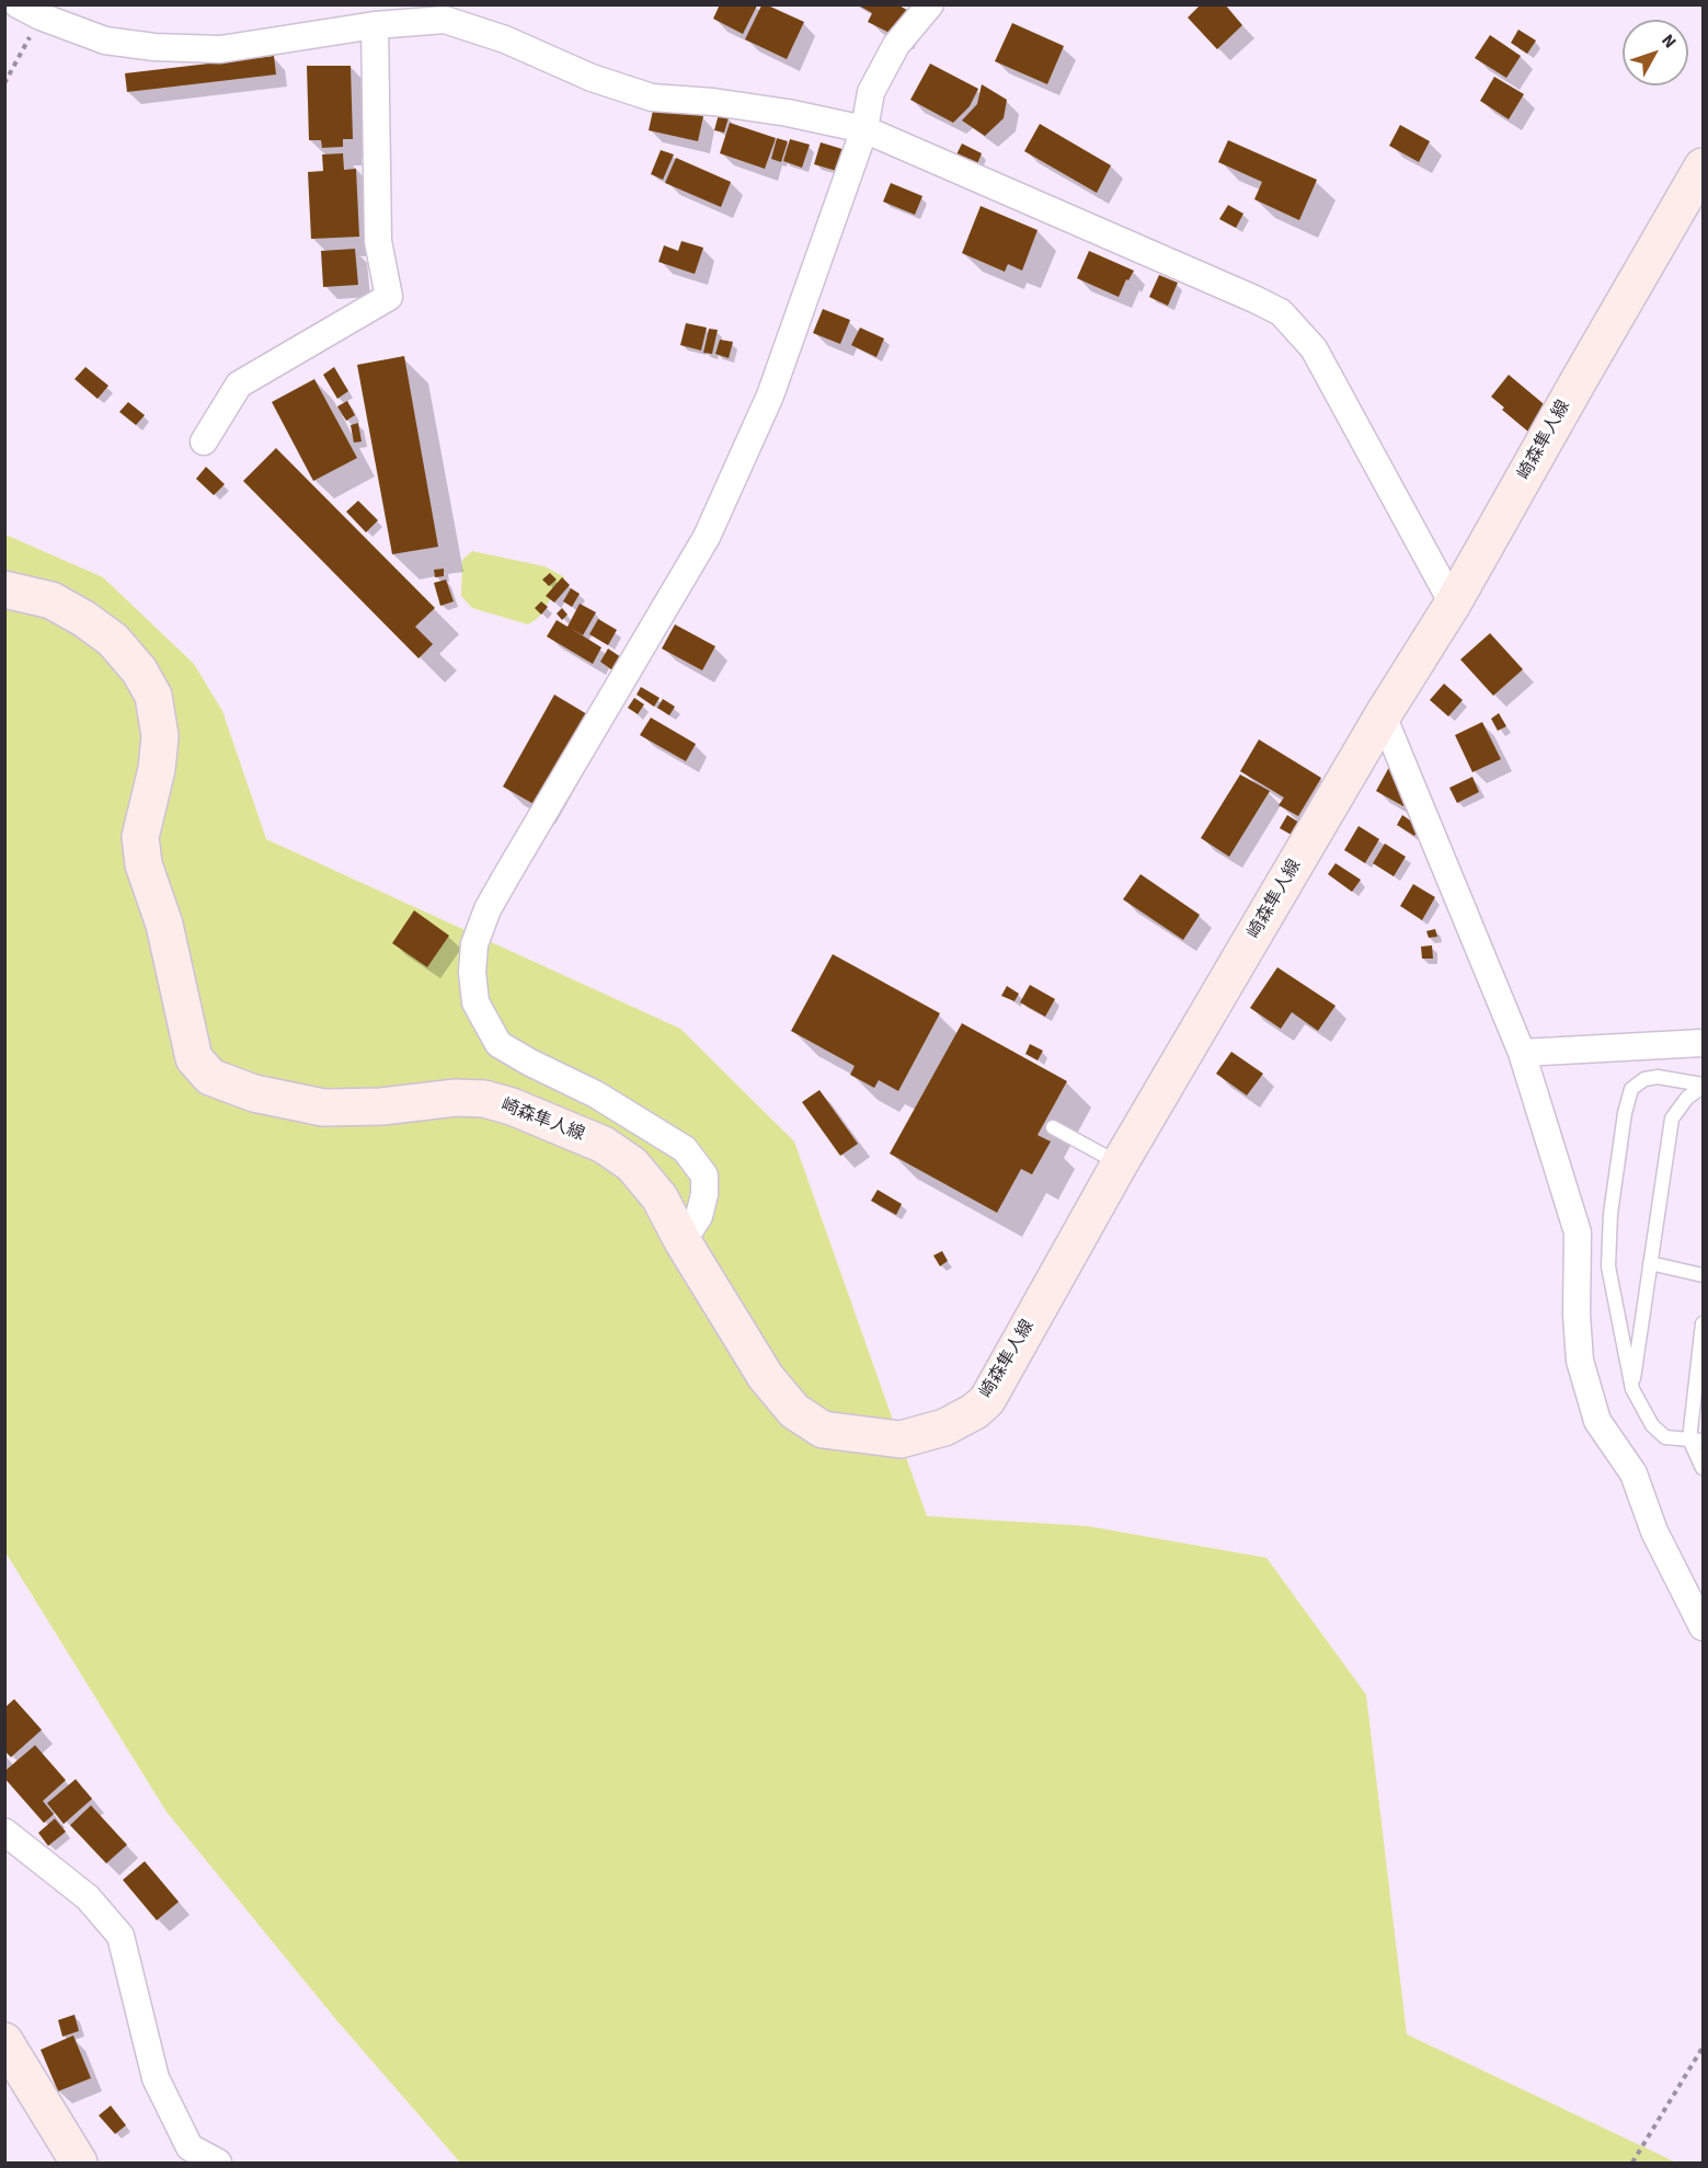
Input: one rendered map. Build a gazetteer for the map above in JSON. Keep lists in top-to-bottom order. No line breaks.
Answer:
{"streets":{"main road":["崎森隼人線"]},"north":"top right"}
